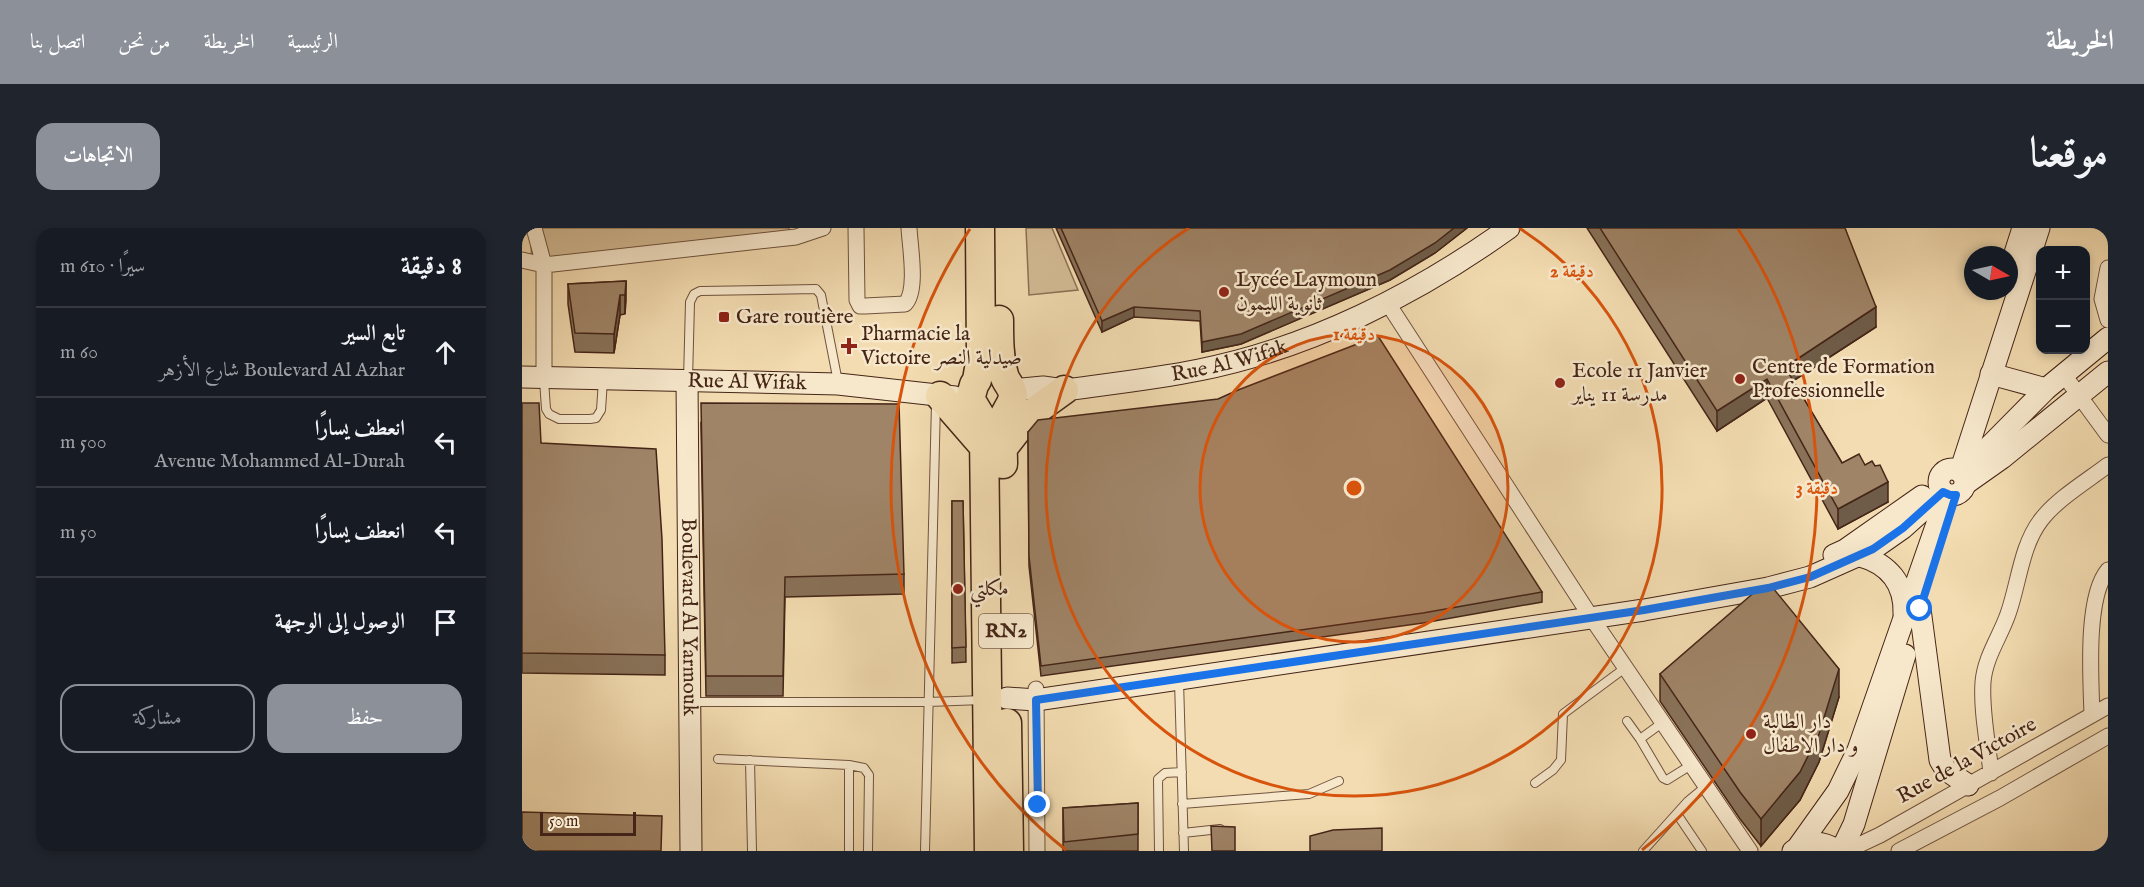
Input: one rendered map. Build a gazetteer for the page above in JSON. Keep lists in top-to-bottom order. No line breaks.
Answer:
{"streets":{"highway":["RN2"],"street":["Rue Al Wifak","Boulevard Al Yarmouk","Rue de la Victoire"]},"crossings":[["Rue Al Wifak","Boulevard Al Yarmouk"],["Rue Al Wifak","RN2"]],"places":{"other":["Lycée Laymoun ثانوية الليمون","Centre de Formation Professionnelle","Ecole 11 Janvier مدرسة 11 يناير","مكلتي","دار الطالبة و دار الاطفال"],"transit":["Gare routière"],"health":["Pharmacie la Victoire صيدلية النصر"]},"scale_bar":"50 m","north":"right","page":{"header":"الخريطة","nav":["الرئيسية","الخريطة","من نحن","اتصل بنا"],"title":"موقعنا","buttons":["الاتجاهات",["حفظ","مشاركة"]],"heading":["8 دقيقة","سيرًا · 610 m"],"map_buttons":["+","−"],"list":[["تابع السير","Boulevard Al Azhar شارع الأزهر","60 m"],["انعطف يسارًا","Avenue Mohammed Al-Durah","500 m"],["انعطف يسارًا","50 m"],"الوصول إلى الوجهة"],"scale":"50 m"},"rings":["2 دقيقة","1 دقيقة","3 دقيقة"]}
